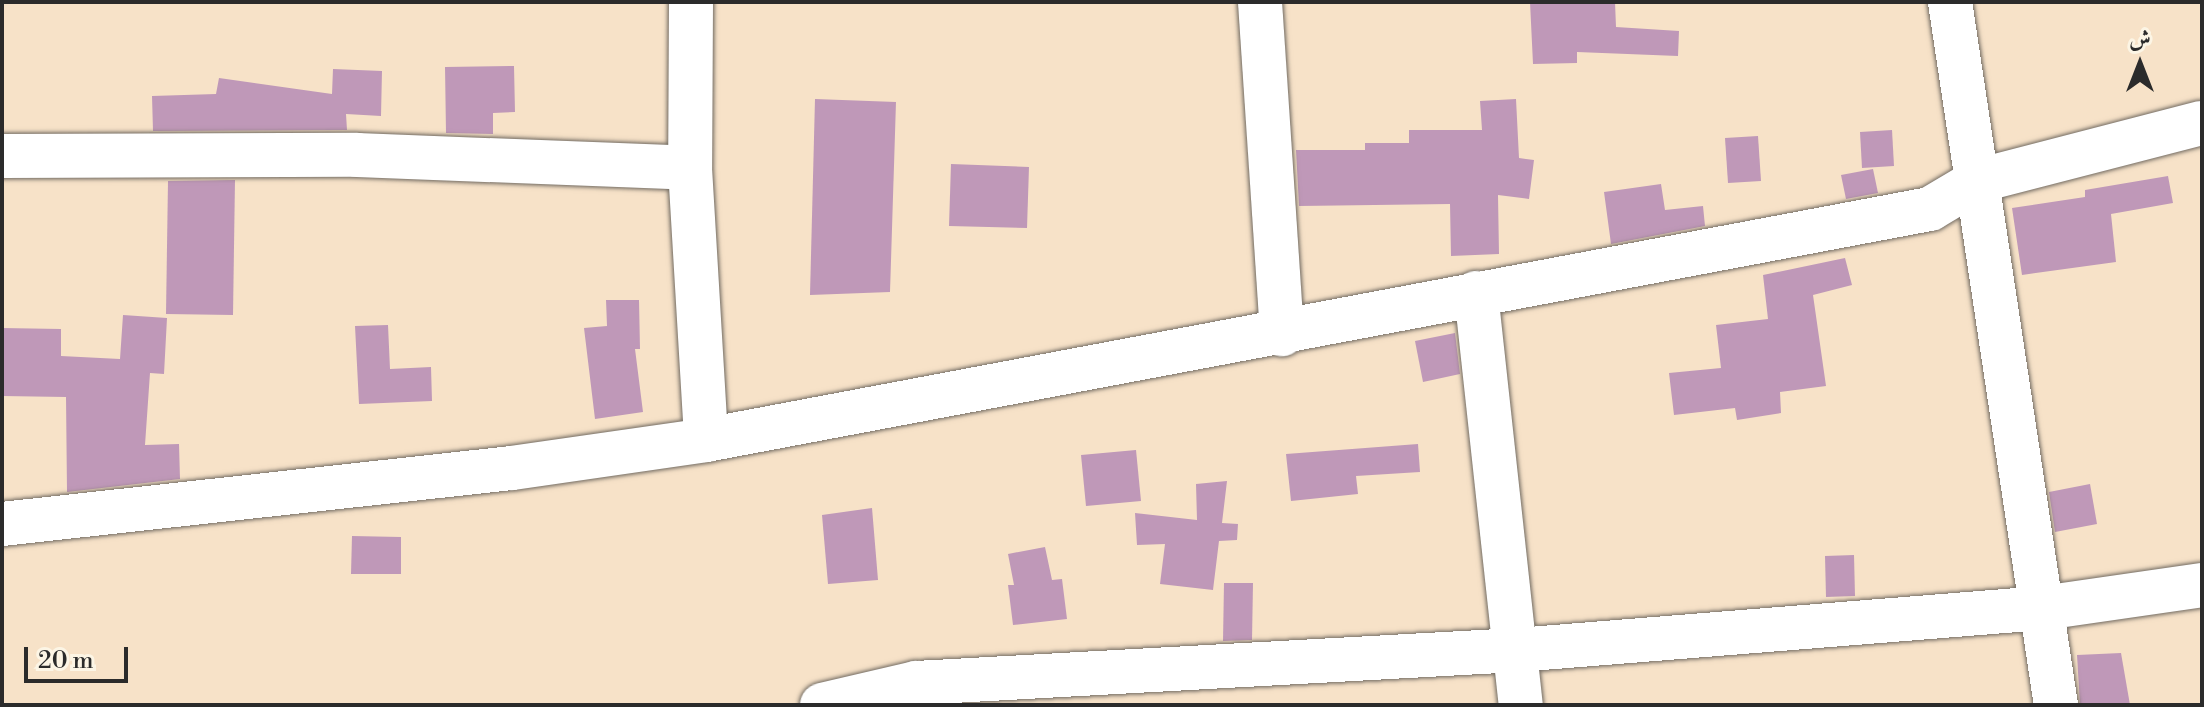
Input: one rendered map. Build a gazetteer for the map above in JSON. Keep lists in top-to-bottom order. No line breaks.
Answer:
{"scale_bar":"20 m","north":"top"}
